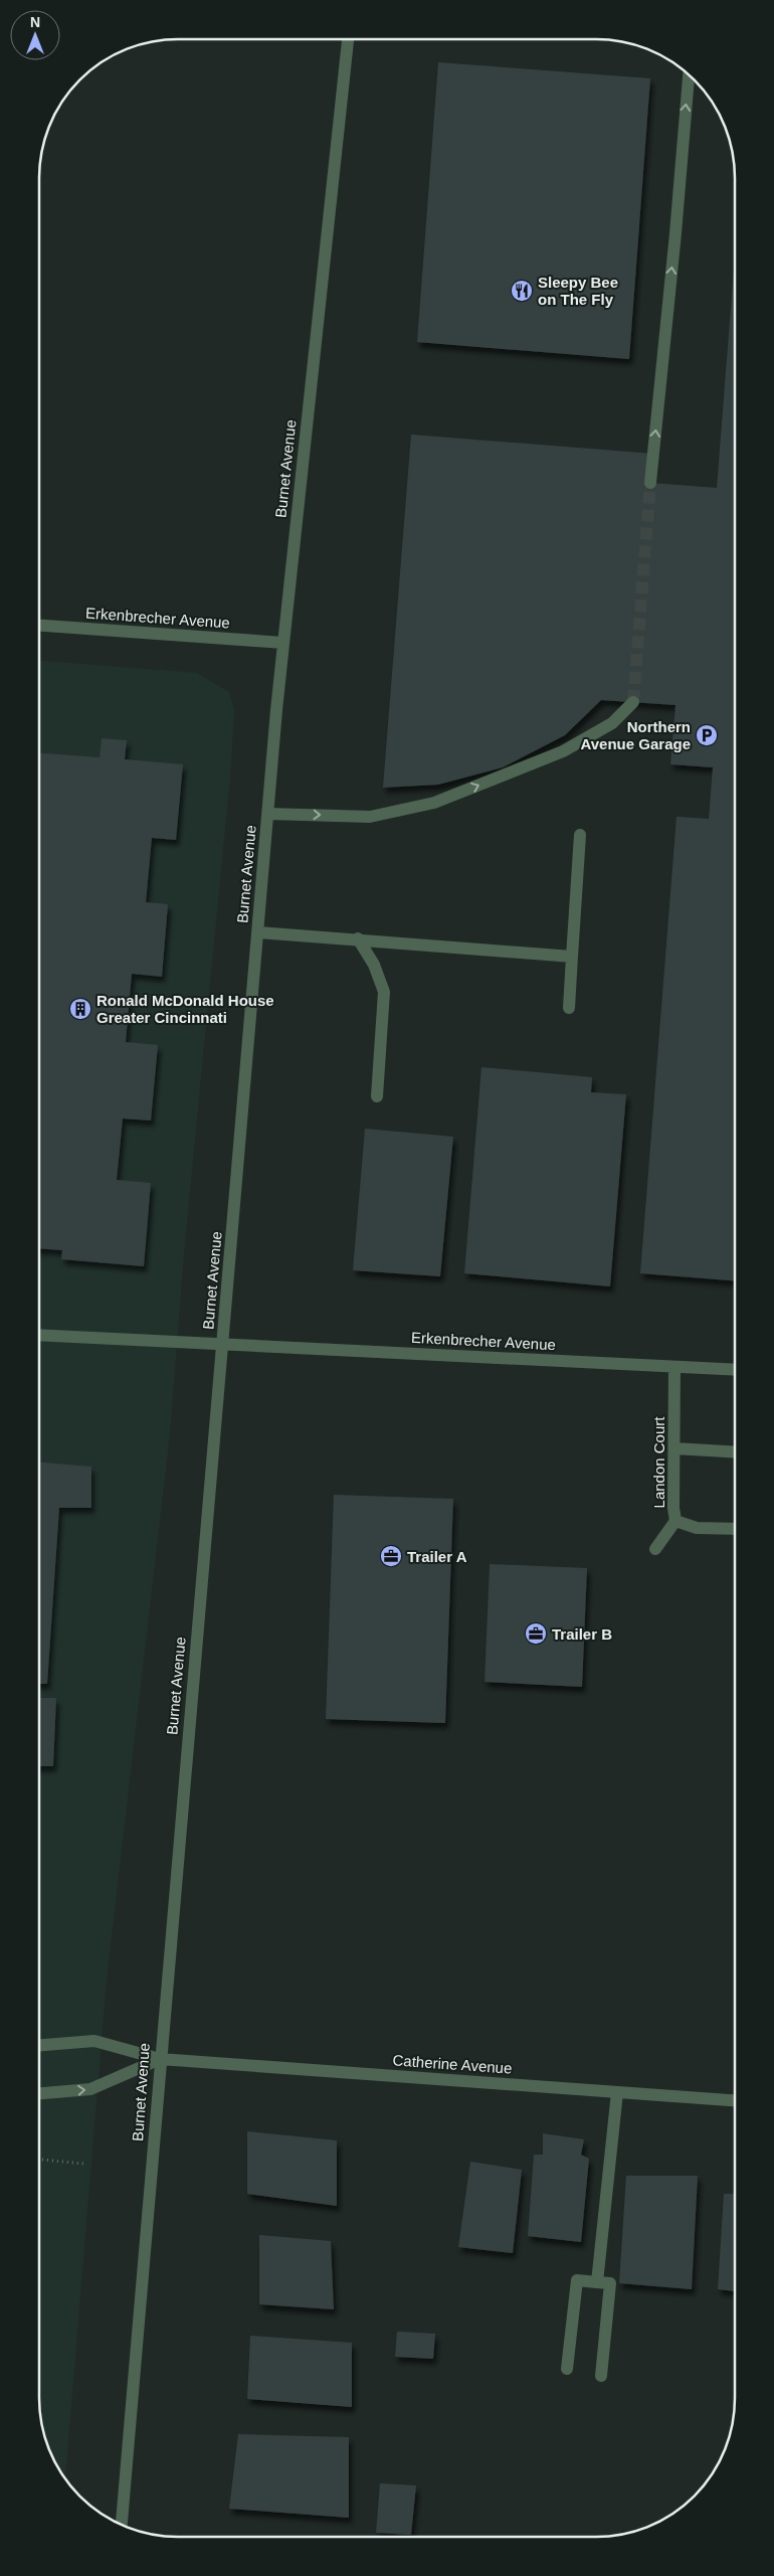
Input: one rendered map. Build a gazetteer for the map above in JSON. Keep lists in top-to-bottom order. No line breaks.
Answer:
{"streets":{"street":["Burnet Avenue","Erkenbrecher Avenue","Landon Court","Catherine Avenue"]},"crossings":[["Burnet Avenue","Erkenbrecher Avenue"],["Burnet Avenue","Catherine Avenue"],["Erkenbrecher Avenue","Landon Court"]],"places":{"restaurant":["Sleepy Bee on The Fly"],"parking":["Northern Avenue Garage"],"building":["Ronald McDonald House Greater Cincinnati"],"office":["Trailer A","Trailer B"]},"north":"top"}
